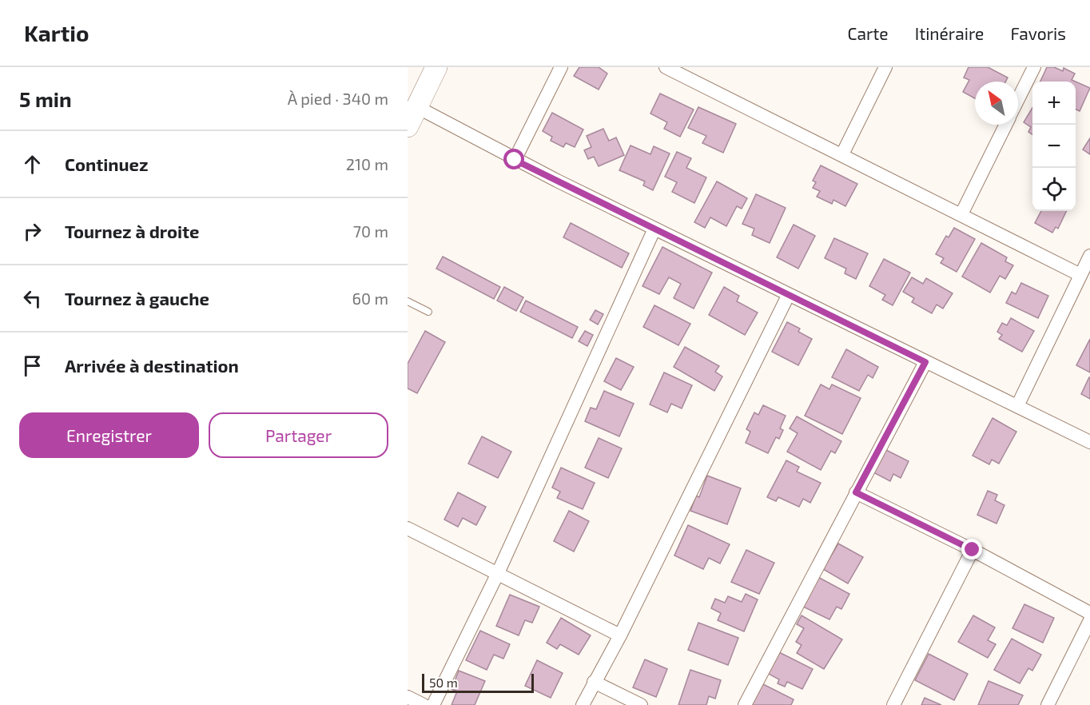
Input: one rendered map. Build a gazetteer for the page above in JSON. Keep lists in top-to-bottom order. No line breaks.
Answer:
{"scale_bar":"50 m","north":"top left","page":{"header":"Kartio","nav":["Carte","Itinéraire","Favoris"],"heading":["5 min","À pied · 340 m"],"map_buttons":["+","−"],"list":[["Continuez","210 m"],["Tournez à droite","70 m"],["Tournez à gauche","60 m"],"Arrivée à destination"],"buttons":["Enregistrer","Partager"],"scale":"50 m"}}
